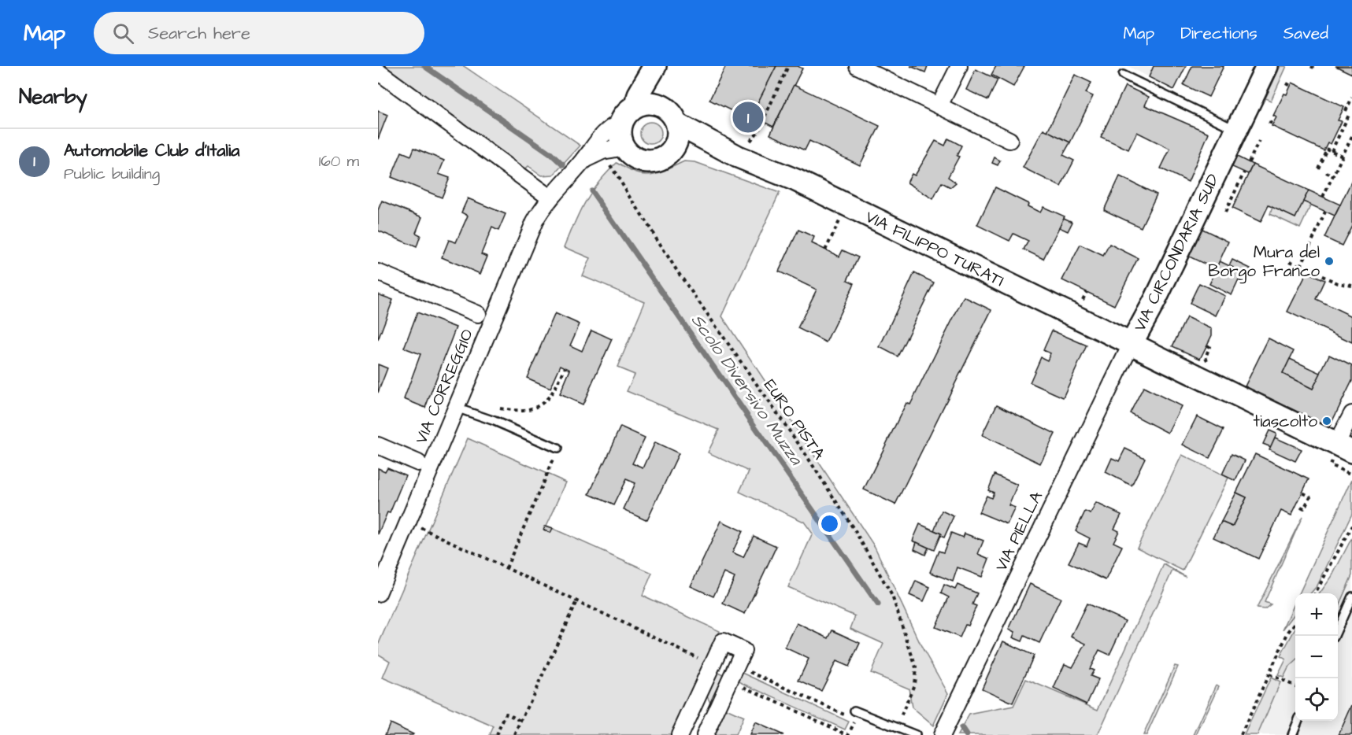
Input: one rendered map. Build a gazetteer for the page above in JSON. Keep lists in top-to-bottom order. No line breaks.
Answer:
{"streets":{"main road":["VIA FILIPPO TURATI","VIA CIRCONDARIA SUD"],"street":["VIA CORREGGIO","VIA PIELLA"],"path":["EURO PISTA"]},"crossings":[["VIA FILIPPO TURATI","VIA CIRCONDARIA SUD"],["VIA FILIPPO TURATI","VIA PIELLA"],["VIA CIRCONDARIA SUD","VIA PIELLA"]],"water":["Scolo Diversivo Muzza"],"places":["Mura del Borgo Franco","tiascolto"],"page":{"header":"Map","search":"Search here","nav":["Map","Directions","Saved"],"heading":"Nearby","pins":"1","list":[{"mark":"1","name":"Automobile Club d'Italia","note":"Public building","value":"160 m"}],"map_buttons":["+","−"]}}
